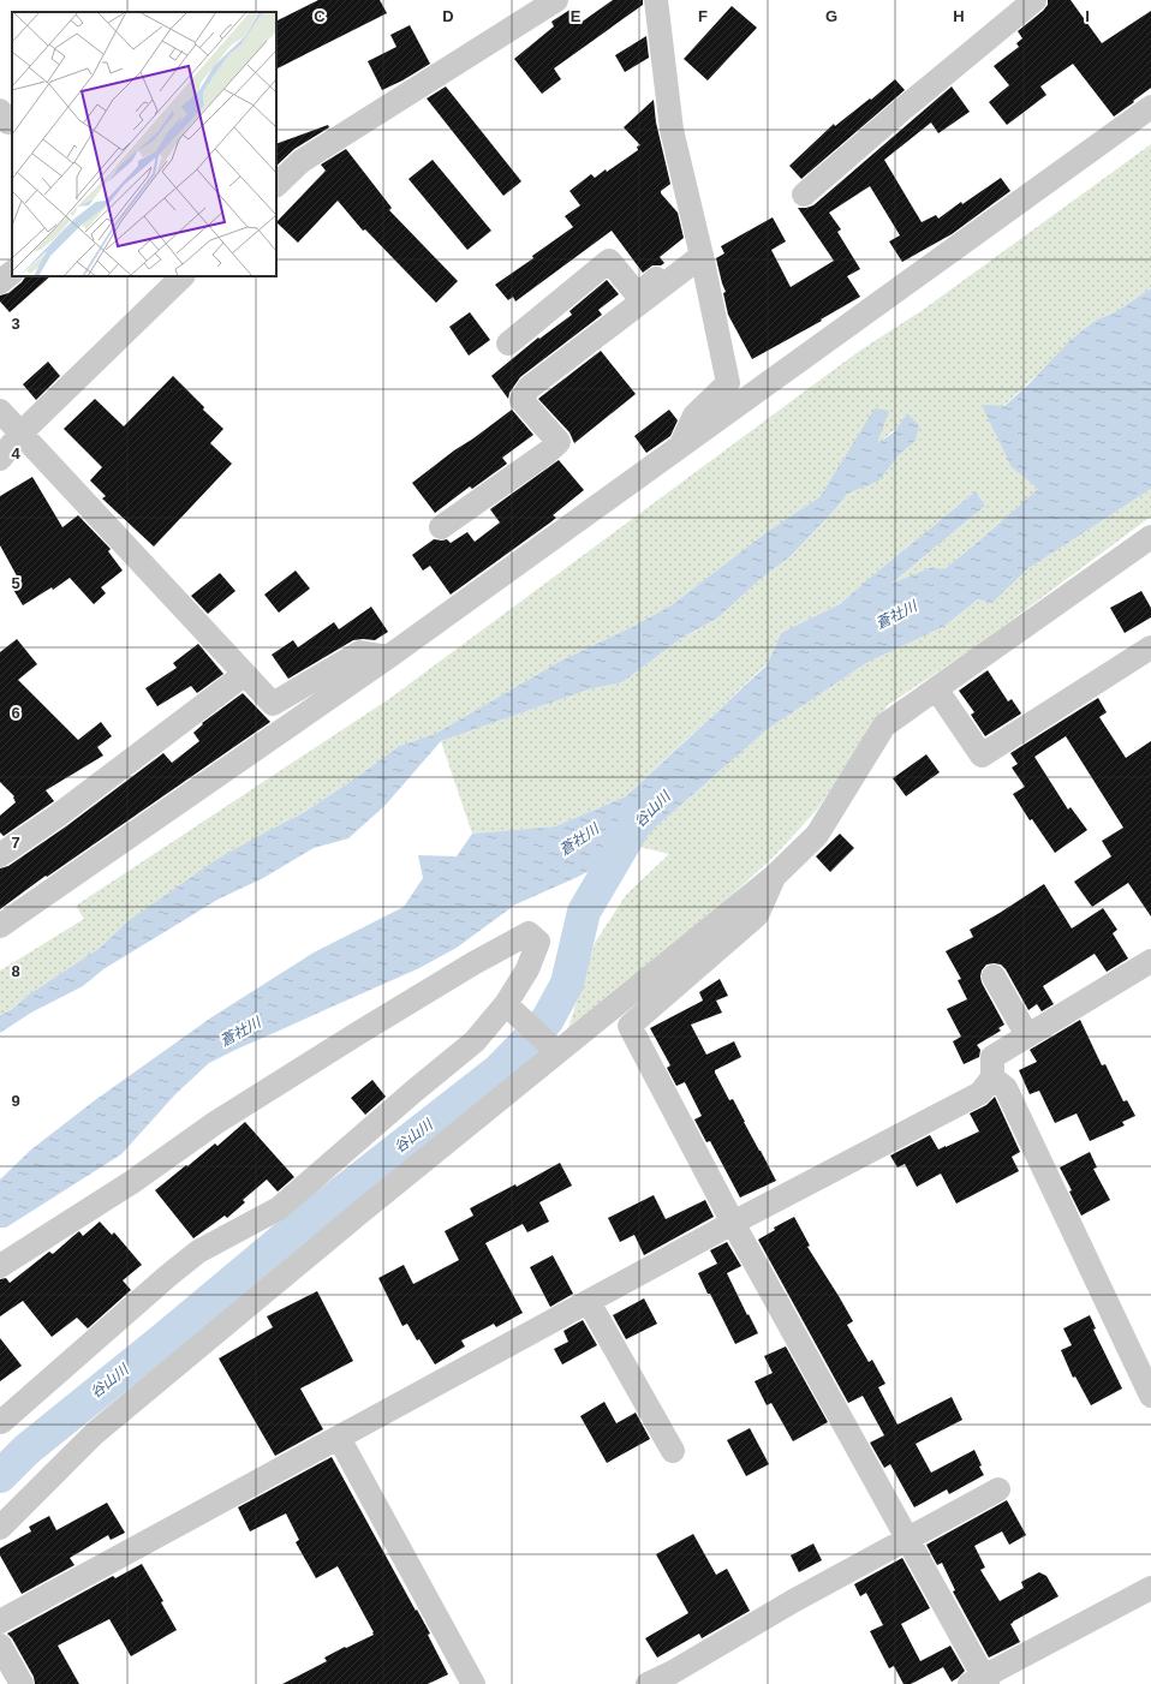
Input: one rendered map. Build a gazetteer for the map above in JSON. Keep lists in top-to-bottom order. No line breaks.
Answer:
{"water":["蒼社川","谷山川"],"grid":{"columns":["C","D","E","F","G","H","I"],"rows":["3","4","5","6","7","8","9"]}}
